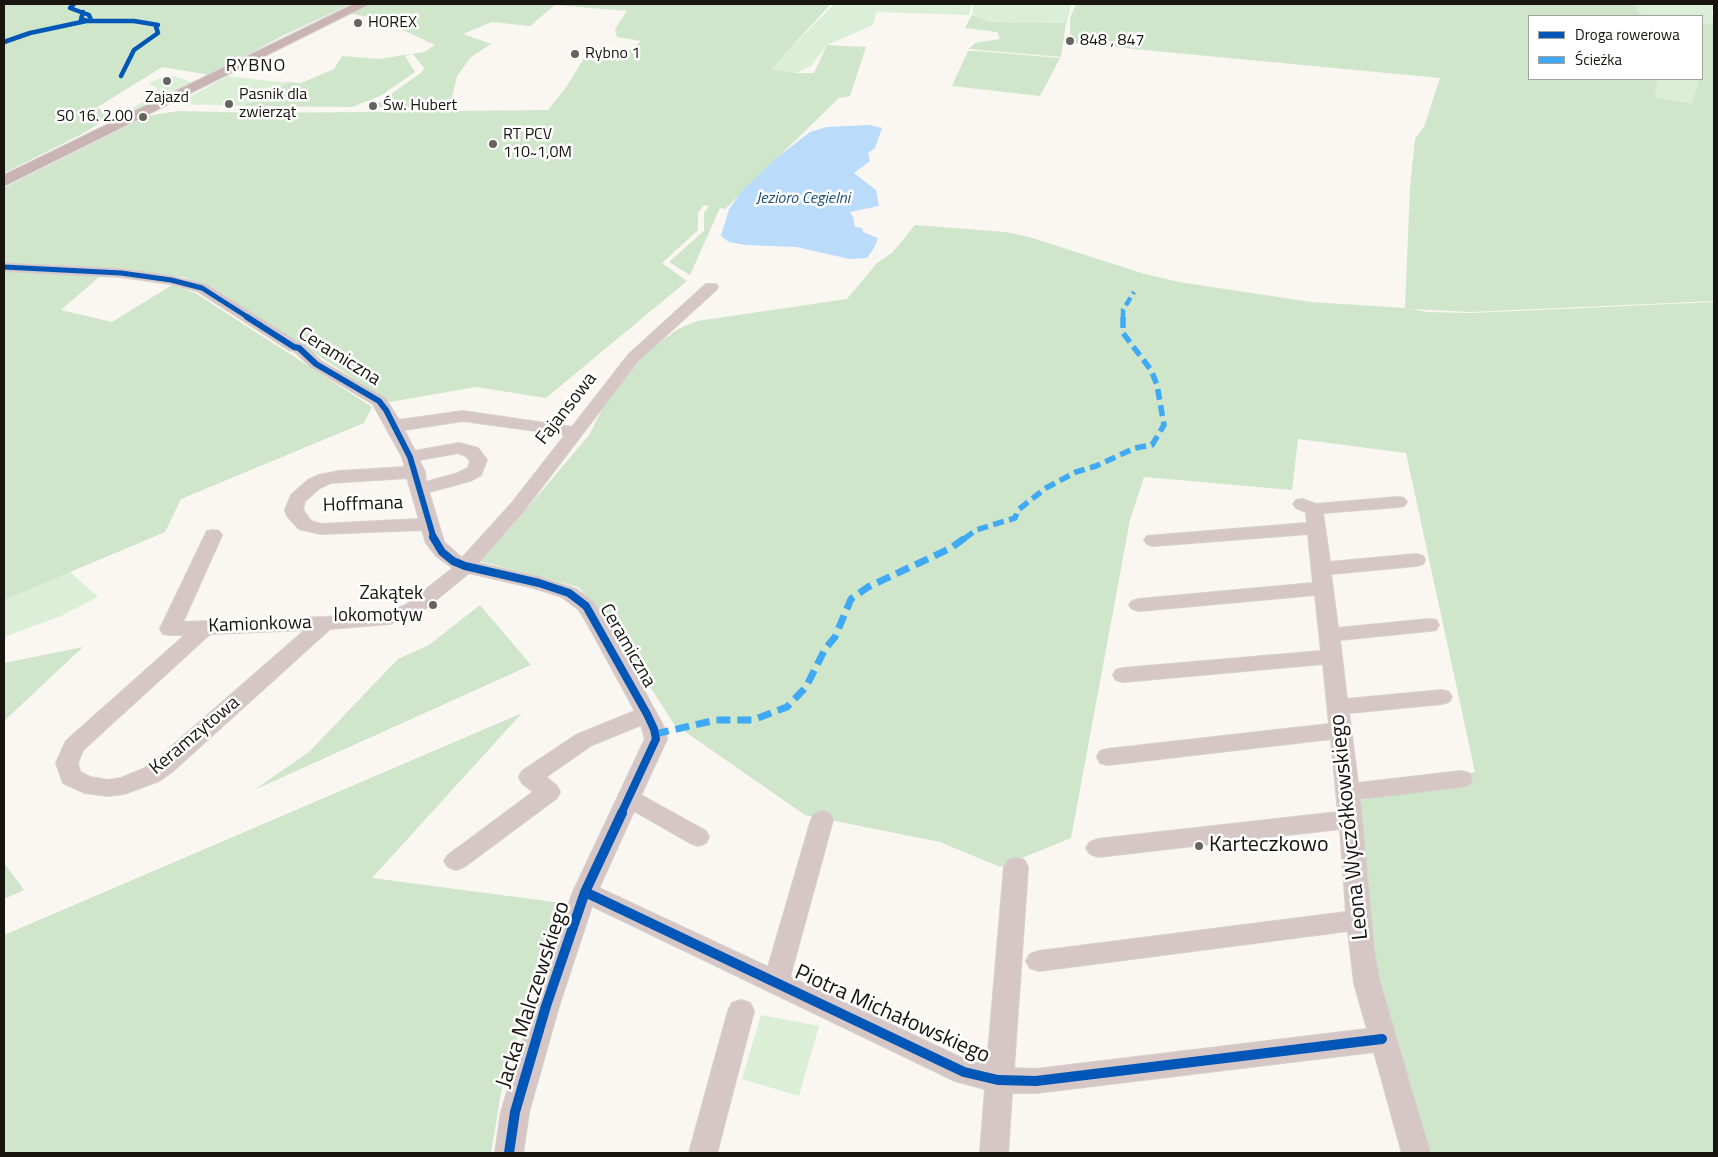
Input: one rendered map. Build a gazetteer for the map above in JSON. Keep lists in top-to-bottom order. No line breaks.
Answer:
{"streets":{"street":["Ceramiczna","Fajansowa","Hoffmana","Kamionkowa","Keramzytowa","Leona Wyczółkowskiego","Jacka Malczewskiego","Piotra Michałowskiego"]},"crossings":[["Ceramiczna","Fajansowa"],["Ceramiczna","Hoffmana"],["Ceramiczna","Kamionkowa"],["Ceramiczna","Jacka Malczewskiego"],["Fajansowa","Kamionkowa"],["Kamionkowa","Keramzytowa"],["Leona Wyczółkowskiego","Piotra Michałowskiego"],["Jacka Malczewskiego","Piotra Michałowskiego"]],"districts":["RYBNO"],"water":["Jezioro Cegielni"],"places":["HOREX","848 , 847","Rybno 1","Zajazd","Pasnik dla zwierząt","Św. Hubert","S0 16. 2.00","RT PCV 110 ̴ 1,0M","Zakątek lokomotyw","Karteczkowo"],"legend":["Droga rowerowa","Ścieżka"]}
